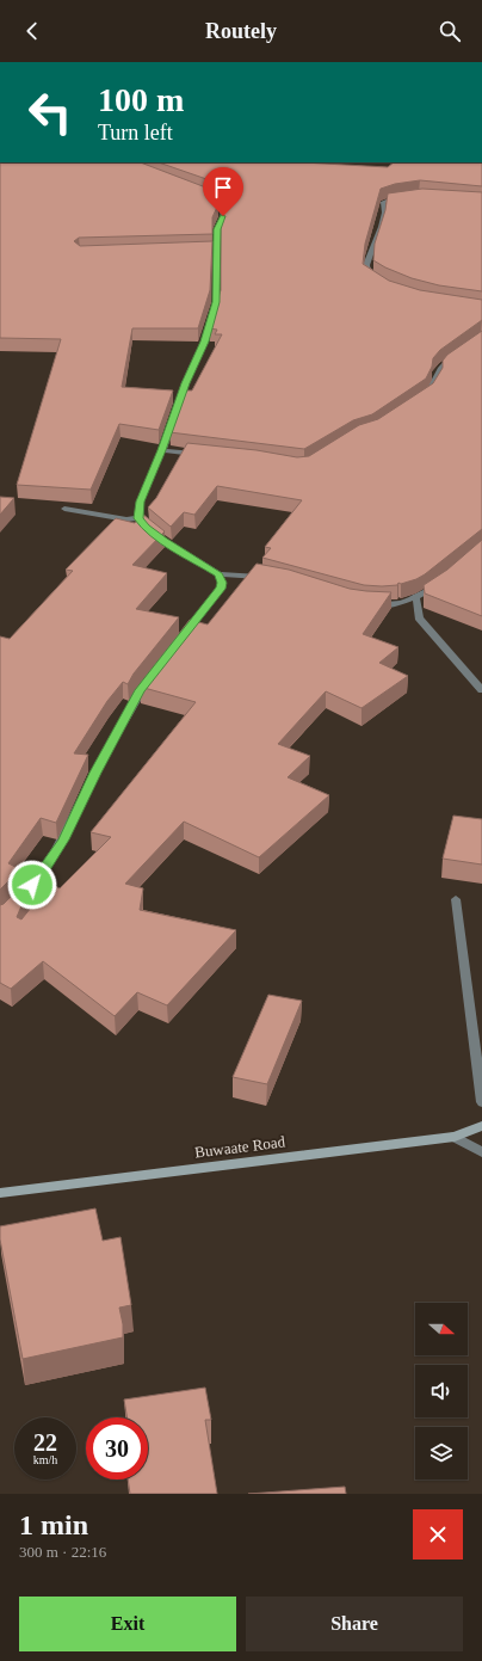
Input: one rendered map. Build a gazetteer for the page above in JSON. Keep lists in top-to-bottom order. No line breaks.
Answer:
{"streets":{"street":["Buwaate Road"]},"north":"right","page":{"header":"Routely","turn":["100 m","Turn left"],"speed":"22 km/h","limit":"30","heading":["1 min","300 m · 22:16"],"buttons":["Exit","Share"]}}
